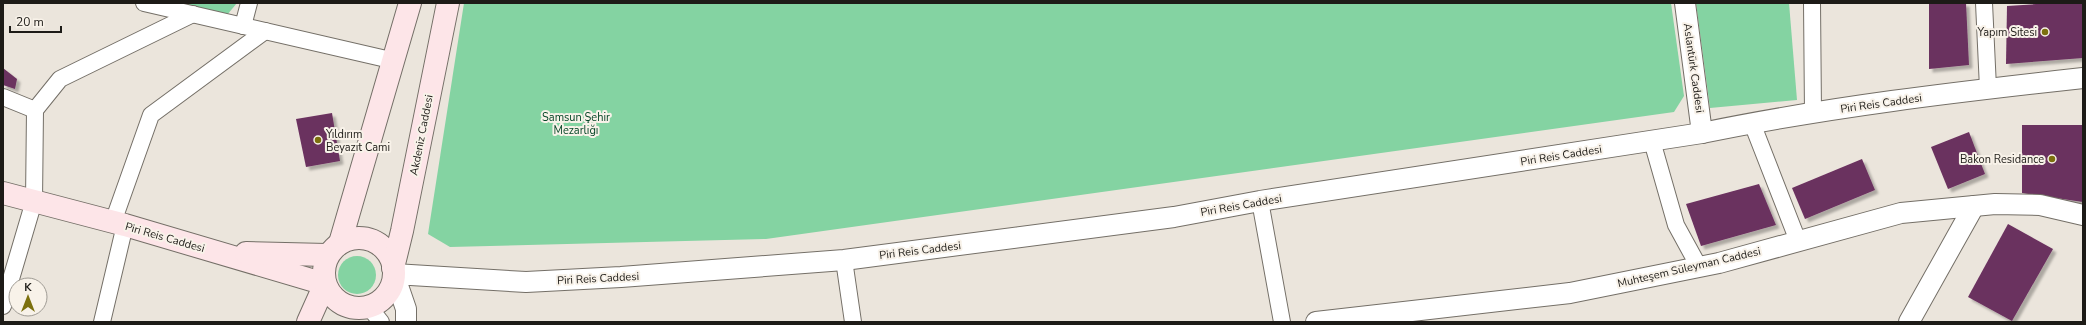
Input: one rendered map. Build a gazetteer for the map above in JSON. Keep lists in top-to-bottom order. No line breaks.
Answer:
{"streets":{"main road":["Piri Reis Caddesi","Akdeniz Caddesi"],"street":["Aslantürk Caddesi","Muhteşem Süleyman Caddesi"]},"crossings":[["Aslantürk Caddesi","Piri Reis Caddesi"],["Piri Reis Caddesi","Akdeniz Caddesi"]],"parks":["Samsun Şehir Mezarlığı"],"places":["Yapım Sitesi","Yıldırım Beyazıt Cami","Bakon Residance"],"scale_bar":"20 m","north":"top"}
